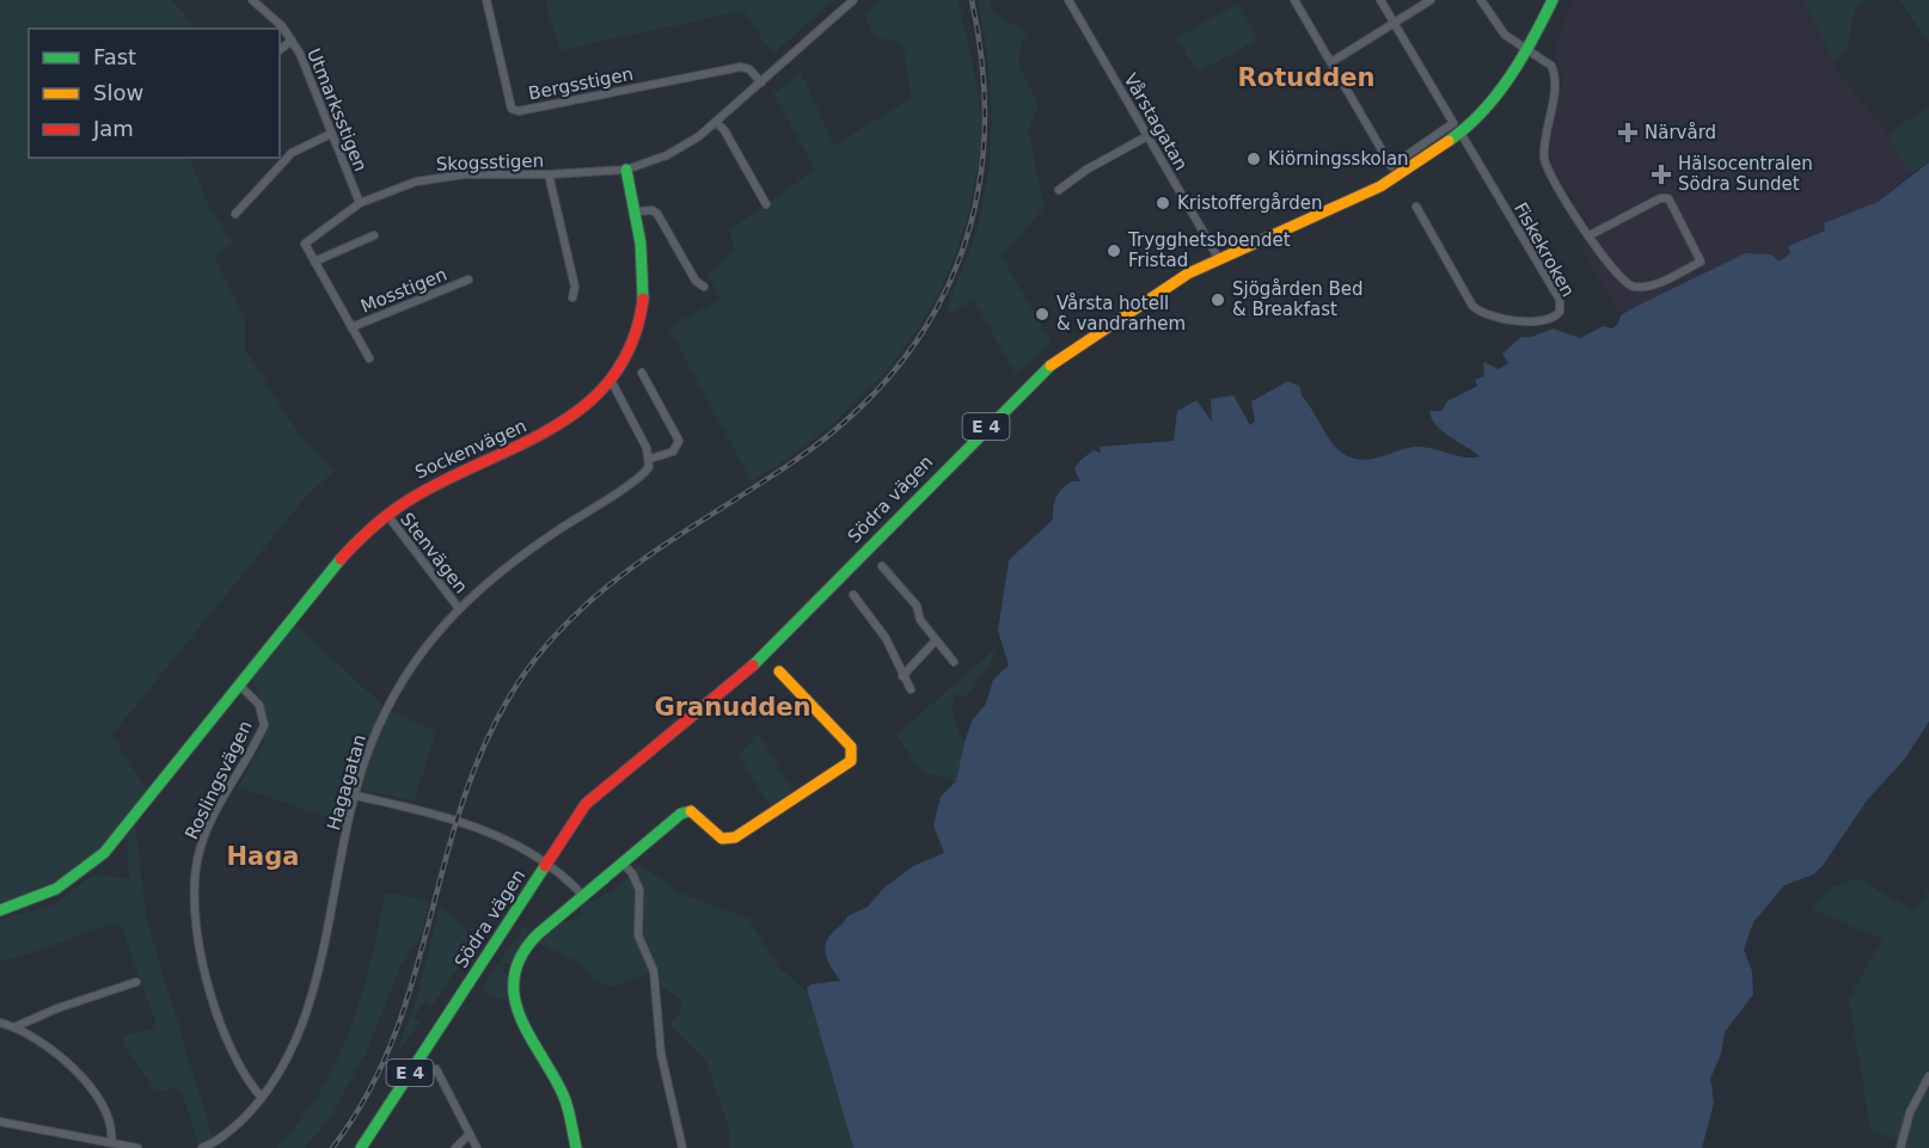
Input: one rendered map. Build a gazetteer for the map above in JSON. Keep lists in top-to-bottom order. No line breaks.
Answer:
{"streets":{"main road":["E 4","Sockenvägen","Södra vägen"],"street":["Bergsstigen","Utmarksstigen","Vårstagatan","Skogsstigen","Fiskekroken","Mosstigen","Stenvägen","Roslingsvägen","Hagagatan"]},"crossings":[["Utmarksstigen","Skogsstigen"],["Vårstagatan","Södra vägen"],["Skogsstigen","Sockenvägen"],["Fiskekroken","Södra vägen"],["Sockenvägen","Stenvägen"],["Sockenvägen","Roslingsvägen"],["Stenvägen","Hagagatan"],["Roslingsvägen","Hagagatan"]],"districts":["Rotudden","Granudden","Haga"],"places":{"health":["Närvård","Hälsocentralen Södra Sundet"],"other":["Kiörningsskolan","Kristoffergården","Trygghetsboendet Fristad","Sjögården Bed & Breakfast","Vårsta hotell & vandrarhem"]},"legend":["Fast","Slow","Jam"]}
